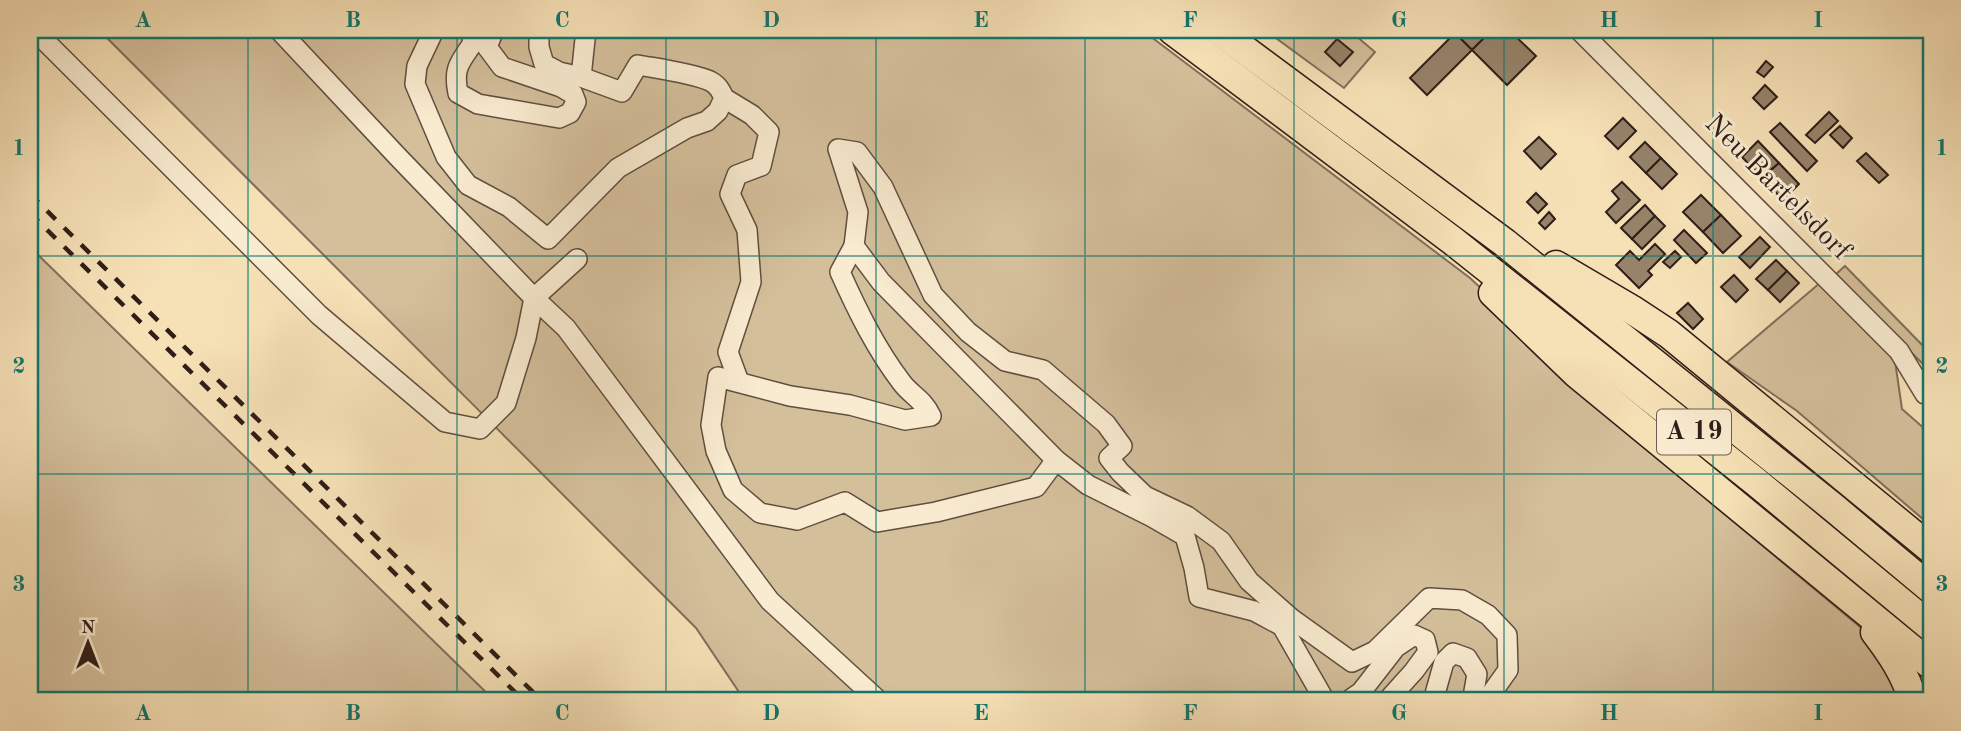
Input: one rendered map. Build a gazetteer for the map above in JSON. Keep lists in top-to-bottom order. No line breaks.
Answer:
{"streets":{"highway":["A 19"],"street":["Neu Bartelsdorf"]},"north":"top","grid":{"columns":["A","B","C","D","E","F","G","H","I"],"rows":["1","2","3"]}}
